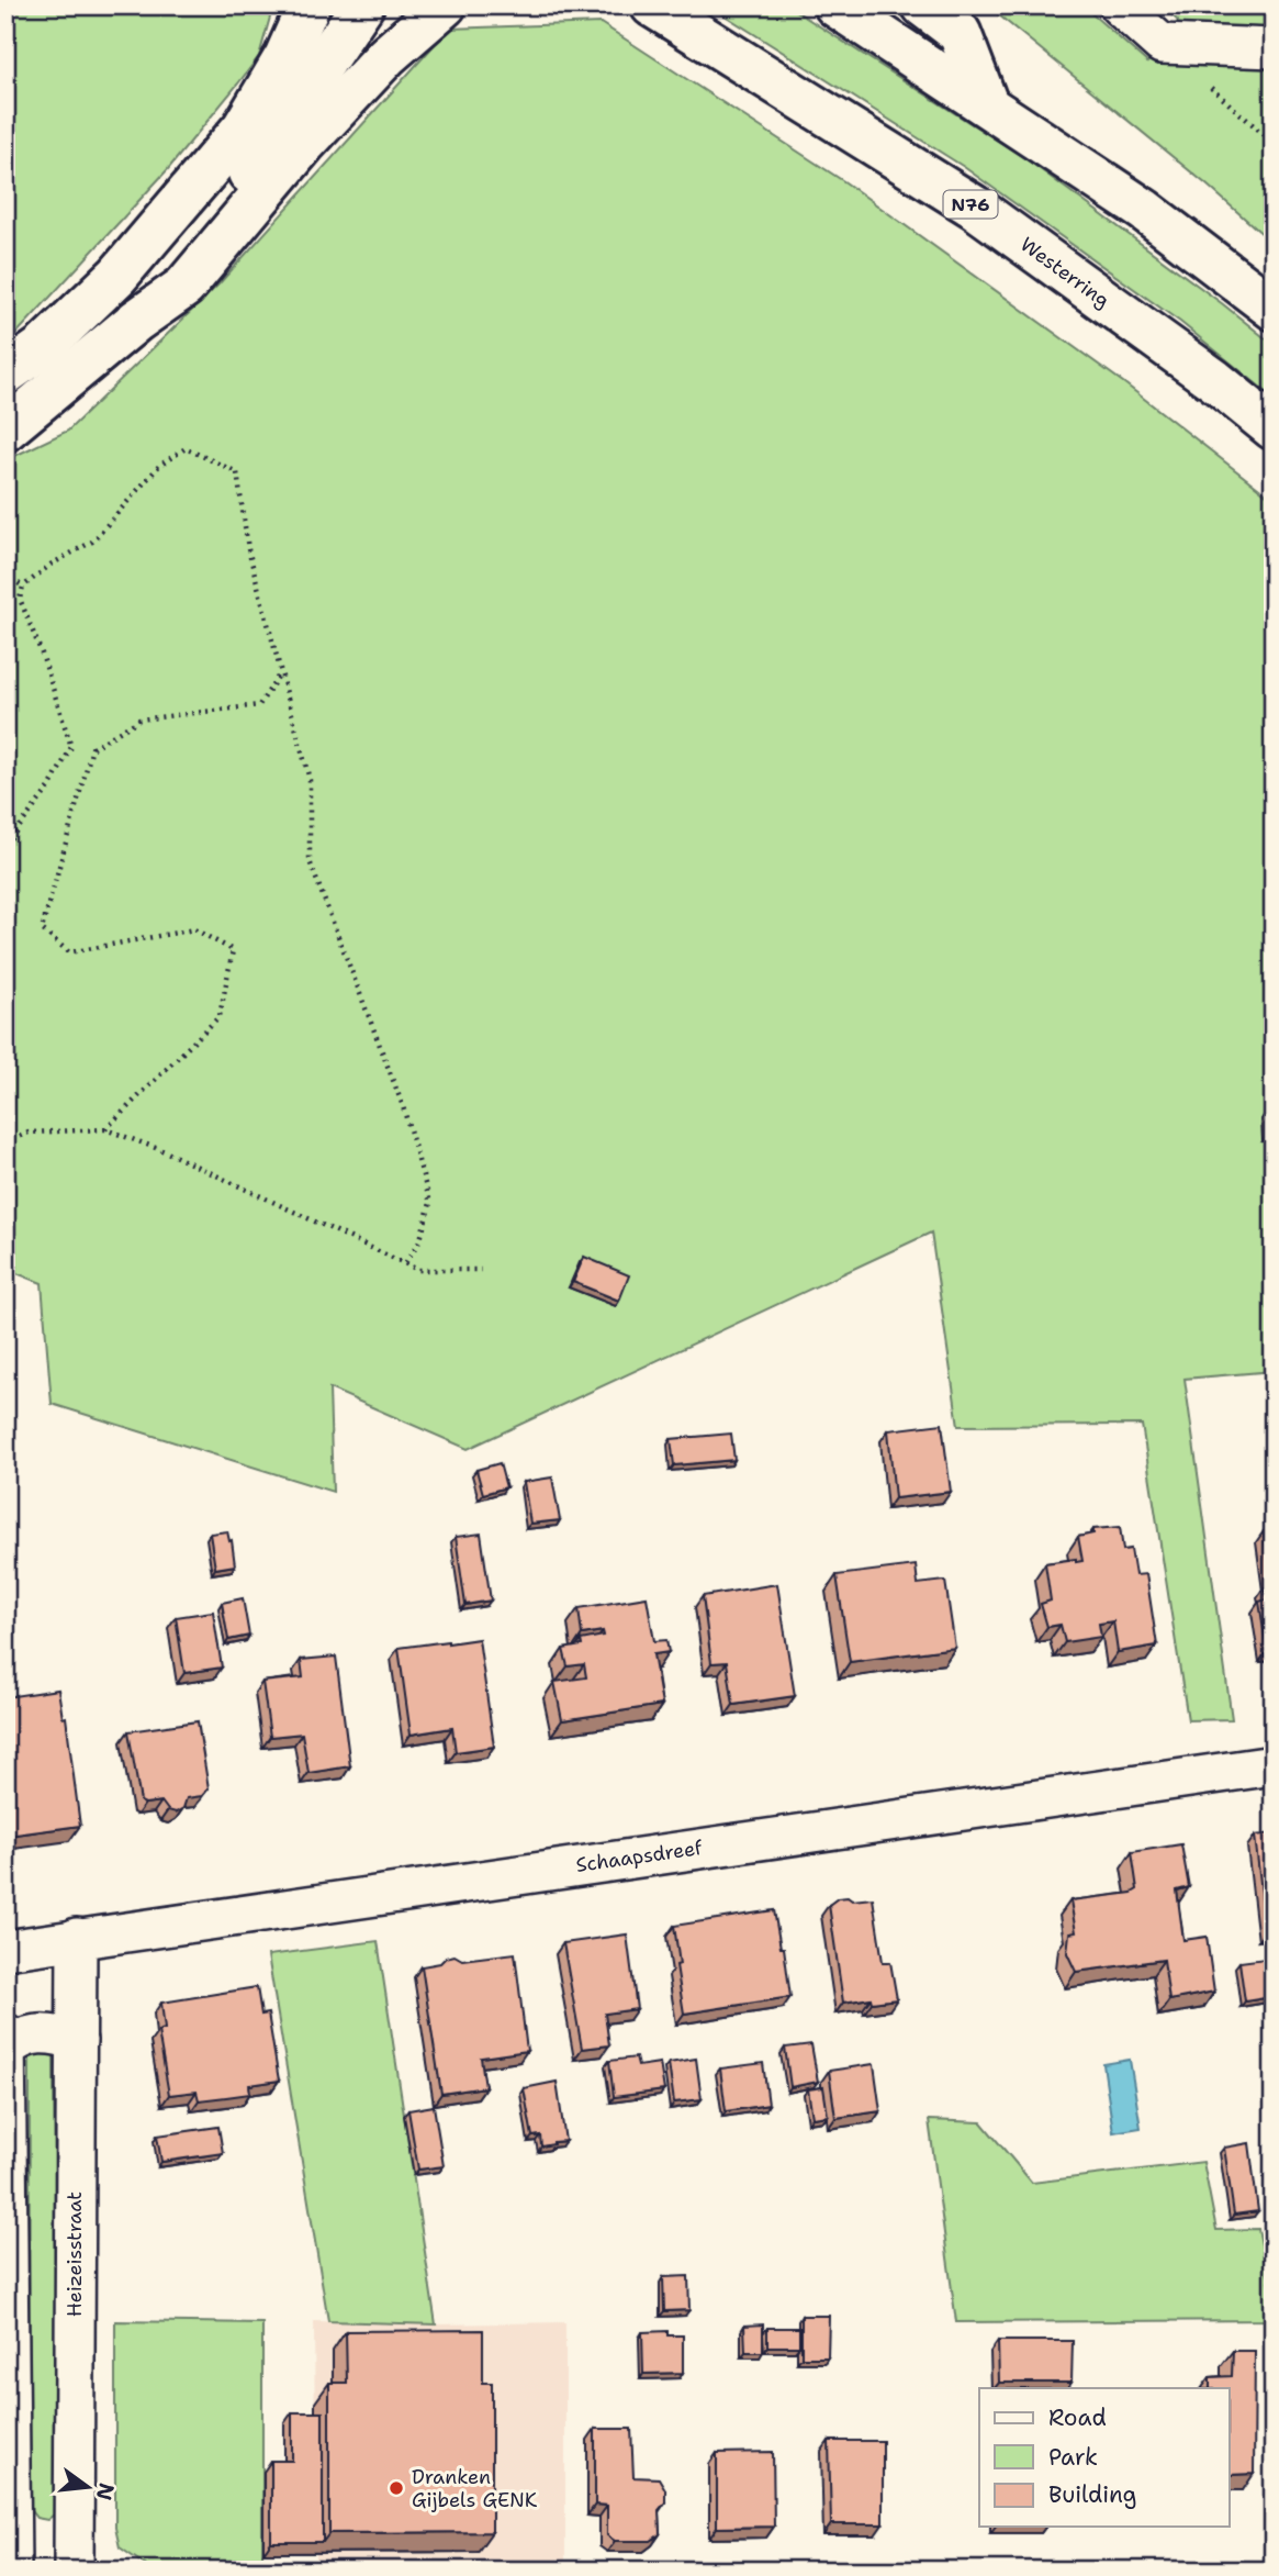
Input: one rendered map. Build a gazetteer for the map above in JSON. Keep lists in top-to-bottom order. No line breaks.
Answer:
{"streets":{"highway":["N76","Westerring"],"street":["Schaapsdreef","Heizeisstraat"]},"crossings":[["Schaapsdreef","Heizeisstraat"]],"places":["Dranken Gijbels GENK"],"legend":["Road","Park","Building"],"north":"right"}
